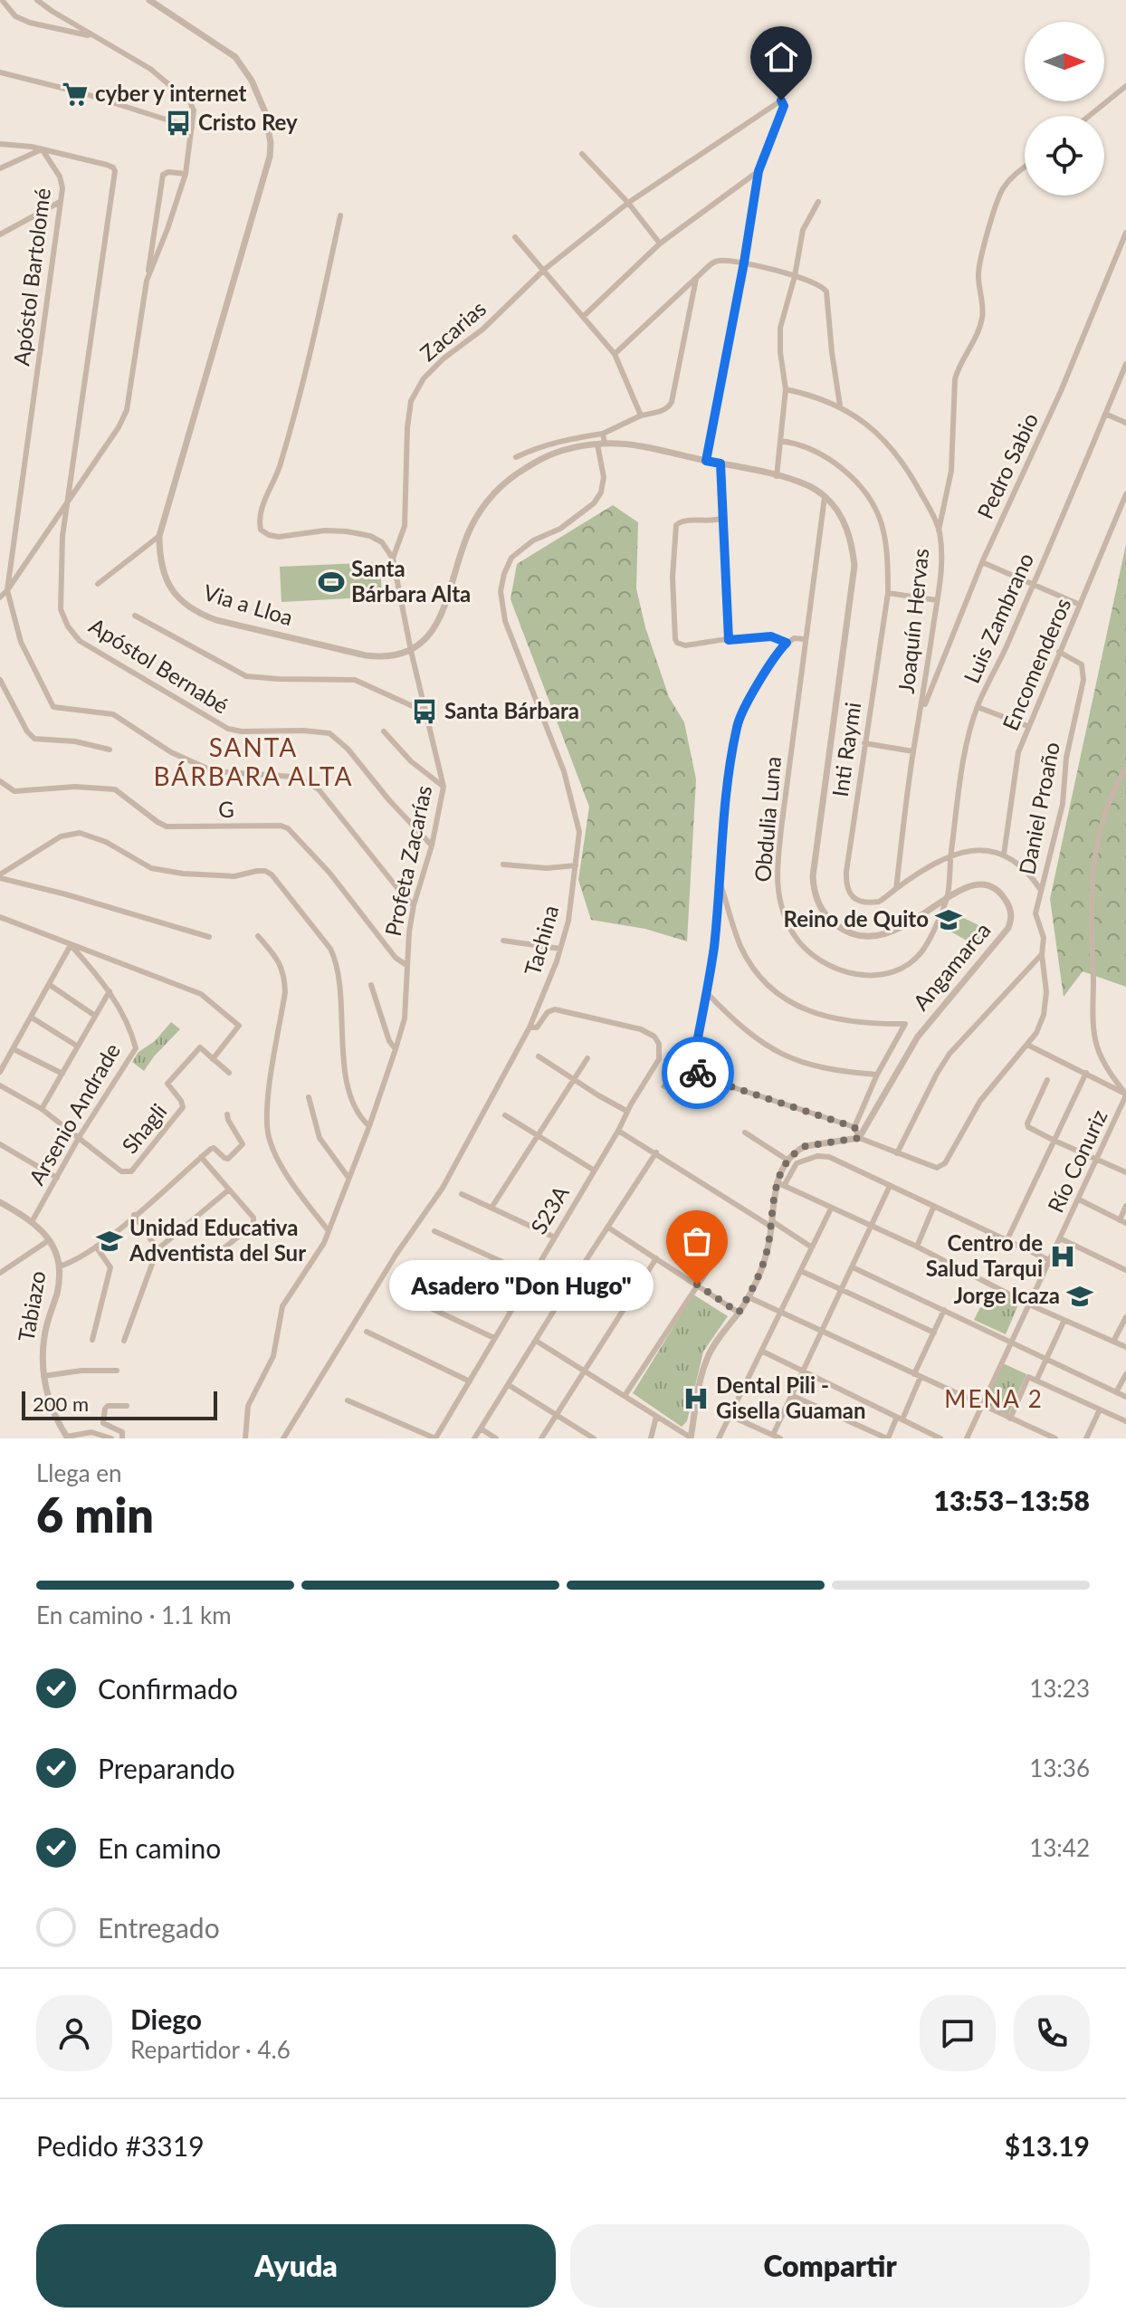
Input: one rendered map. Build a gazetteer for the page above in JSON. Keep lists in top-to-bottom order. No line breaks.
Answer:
{"streets":{"street":["Apóstol Bartolomé","Zacarias","Pedro Sabio","Via a Lloa","Luis Zambrano","Joaquín Hervas","Encomenderos","Apóstol Bernabé","Inti Raymi","Daniel Proaño","G","Obdulia Luna","Profeta Zacarías","Tachina","Angamarca","Arsenio Andrade","Shagli","Río Conuriz","S23A","Tabiazo"]},"crossings":[["Apóstol Bartolomé","Apóstol Bernabé"],["Apóstol Bartolomé","Profeta Zacarías"],["Zacarias","Profeta Zacarías"],["Pedro Sabio","Joaquín Hervas"],["Via a Lloa","Profeta Zacarías"],["Luis Zambrano","Inti Raymi"],["Luis Zambrano","Obdulia Luna"],["Luis Zambrano","Angamarca"],["Joaquín Hervas","Inti Raymi"],["Encomenderos","Inti Raymi"],["Encomenderos","Daniel Proaño"],["Apóstol Bernabé","Profeta Zacarías"],["G","Profeta Zacarías"],["Obdulia Luna","Angamarca"],["Tachina","S23A"],["Arsenio Andrade","Shagli"],["Arsenio Andrade","Tabiazo"]],"districts":["SANTA BÁRBARA ALTA","MENA 2"],"places":{"supermarket":["cyber y internet"],"bus stop":["Cristo Rey","Santa Bárbara"],"sports":["Santa Bárbara Alta"],"school or university":["Reino de Quito","Unidad Educativa Adventista del Sur","Jorge Icaza"],"hospital":["Centro de Salud Tarqui","Dental Pili - Gisella Guaman"],"other":["Asadero \"Don Hugo\""]},"scale_bar":"200 m","north":"right","page":{"bubble":"Asadero \"Don Hugo\"","scale":"200 m","heading":["6 min","Llega en","13:53–13:58"],"panel":["Diego","Repartidor · 4.6","Pedido #3319","$13.19"],"bar":"En camino · 1.1 km","list":[["Confirmado","13:23"],["Preparando","13:36"],["En camino","13:42"],"Entregado"],"buttons":["Ayuda","Compartir"]}}
